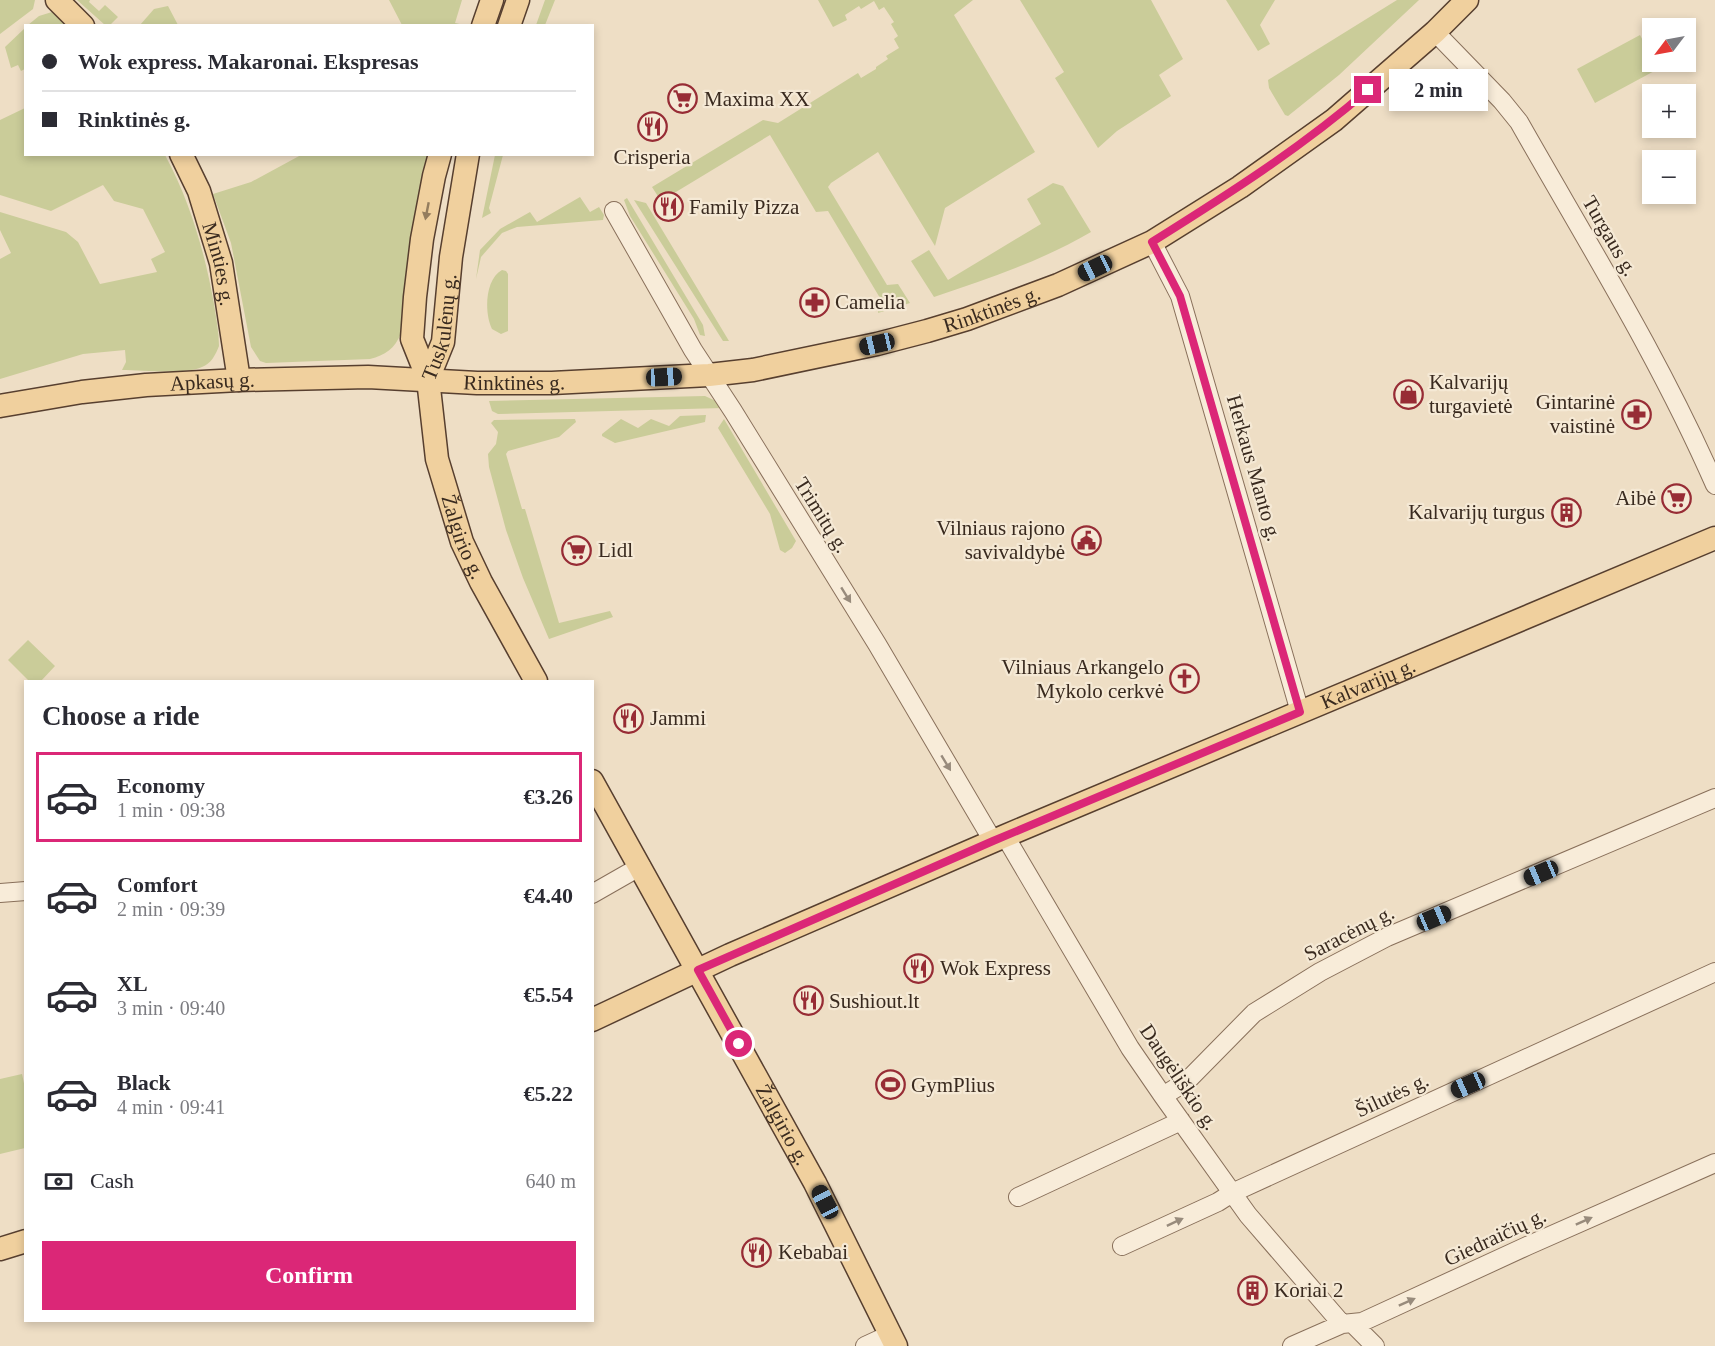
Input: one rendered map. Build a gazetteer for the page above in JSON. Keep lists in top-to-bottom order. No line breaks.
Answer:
{"streets":{"main road":["Minties g.","Rinktinės g.","Tuskulėnų g.","Apkasų g.","Žalgirio g.","Kalvarijų g."],"street":["Turgaus g.","Herkaus Manto g.","Trimitų g.","Saracėnų g.","Daugėliškio g.","Šilutės g.","Giedraičių g."]},"crossings":[["Turgaus g.","Rinktinės g."],["Minties g.","Apkasų g."],["Rinktinės g.","Tuskulėnų g."],["Rinktinės g.","Apkasų g."],["Rinktinės g.","Herkaus Manto g."],["Rinktinės g.","Trimitų g."],["Rinktinės g.","Žalgirio g."],["Tuskulėnų g.","Apkasų g."],["Tuskulėnų g.","Žalgirio g."],["Apkasų g.","Žalgirio g."],["Herkaus Manto g.","Kalvarijų g."],["Trimitų g.","Kalvarijų g."],["Trimitų g.","Daugėliškio g."],["Žalgirio g.","Kalvarijų g."],["Kalvarijų g.","Daugėliškio g."],["Saracėnų g.","Daugėliškio g."],["Daugėliškio g.","Šilutės g."],["Daugėliškio g.","Giedraičių g."]],"one_way":["Trimitų g.","Giedraičių g."],"places":{"supermarket":["Maxima XX","Aibė","Lidl"],"restaurant":["Crisperia","Family Pizza","Jammi","Wok Express","Sushiout.lt","Kebabai"],"pharmacy":["Camelia","Gintarinė vaistinė"],"shop":["Kalvarijų turgavietė"],"building":["Kalvarijų turgus","Koriai 2"],"public building":["Vilniaus rajono savivaldybė"],"church":["Vilniaus Arkangelo Mykolo cerkvė"],"sports":["GymPlius"]},"north":"bottom left","page":{"map_buttons":["+","−"],"banner":["Wok express. Makaronai. Ekspresas","Rinktinės g."],"bubble":"2 min","heading":"Choose a ride","list":[{"name":"Economy","note":"1 min · 09:38","value":"€3.26"},{"name":"Comfort","note":"2 min · 09:39","value":"€4.40"},{"name":"XL","note":"3 min · 09:40","value":"€5.54"},{"name":"Black","note":"4 min · 09:41","value":"€5.22"}],"pay":["Cash","640 m"],"buttons":"Confirm"}}
